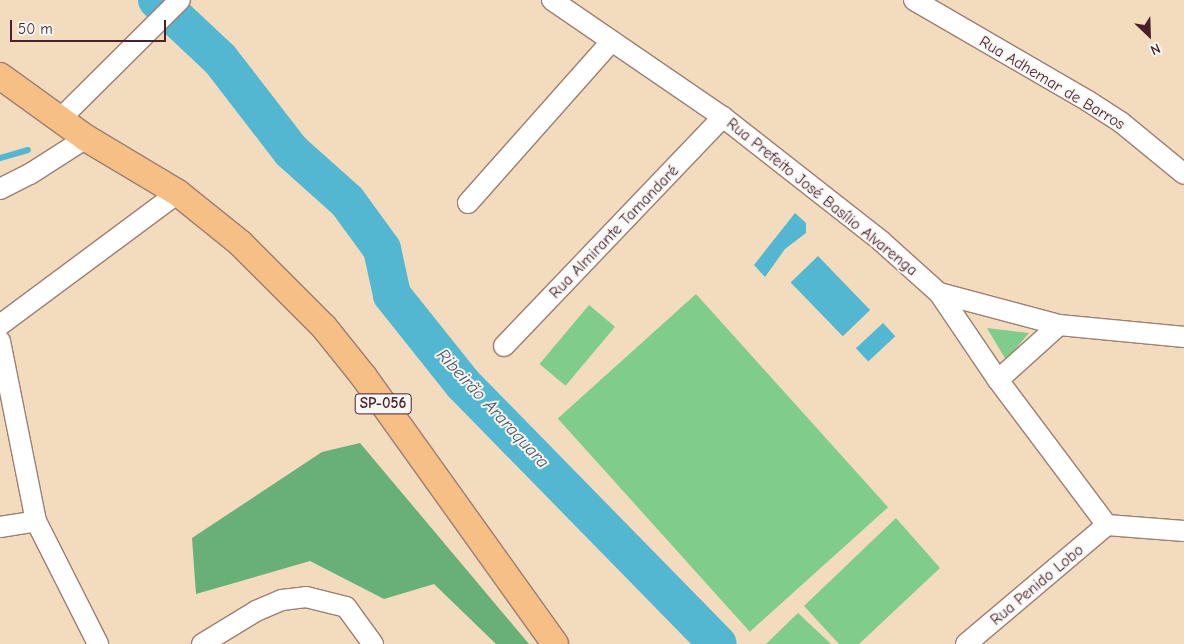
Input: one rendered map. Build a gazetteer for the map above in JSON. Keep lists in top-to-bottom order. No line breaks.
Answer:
{"streets":{"main road":["SP-056"],"street":["Rua Adhemar de Barros","Rua Prefeito José Basílio Alvarenga","Rua Almirante Tamandaré","Rua Penido Lobo"]},"crossings":[["Rua Prefeito José Basílio Alvarenga","Rua Almirante Tamandaré"],["Rua Prefeito José Basílio Alvarenga","Rua Penido Lobo"]],"water":["Ribeirão Araraquara"],"scale_bar":"50 m","north":"bottom right"}
